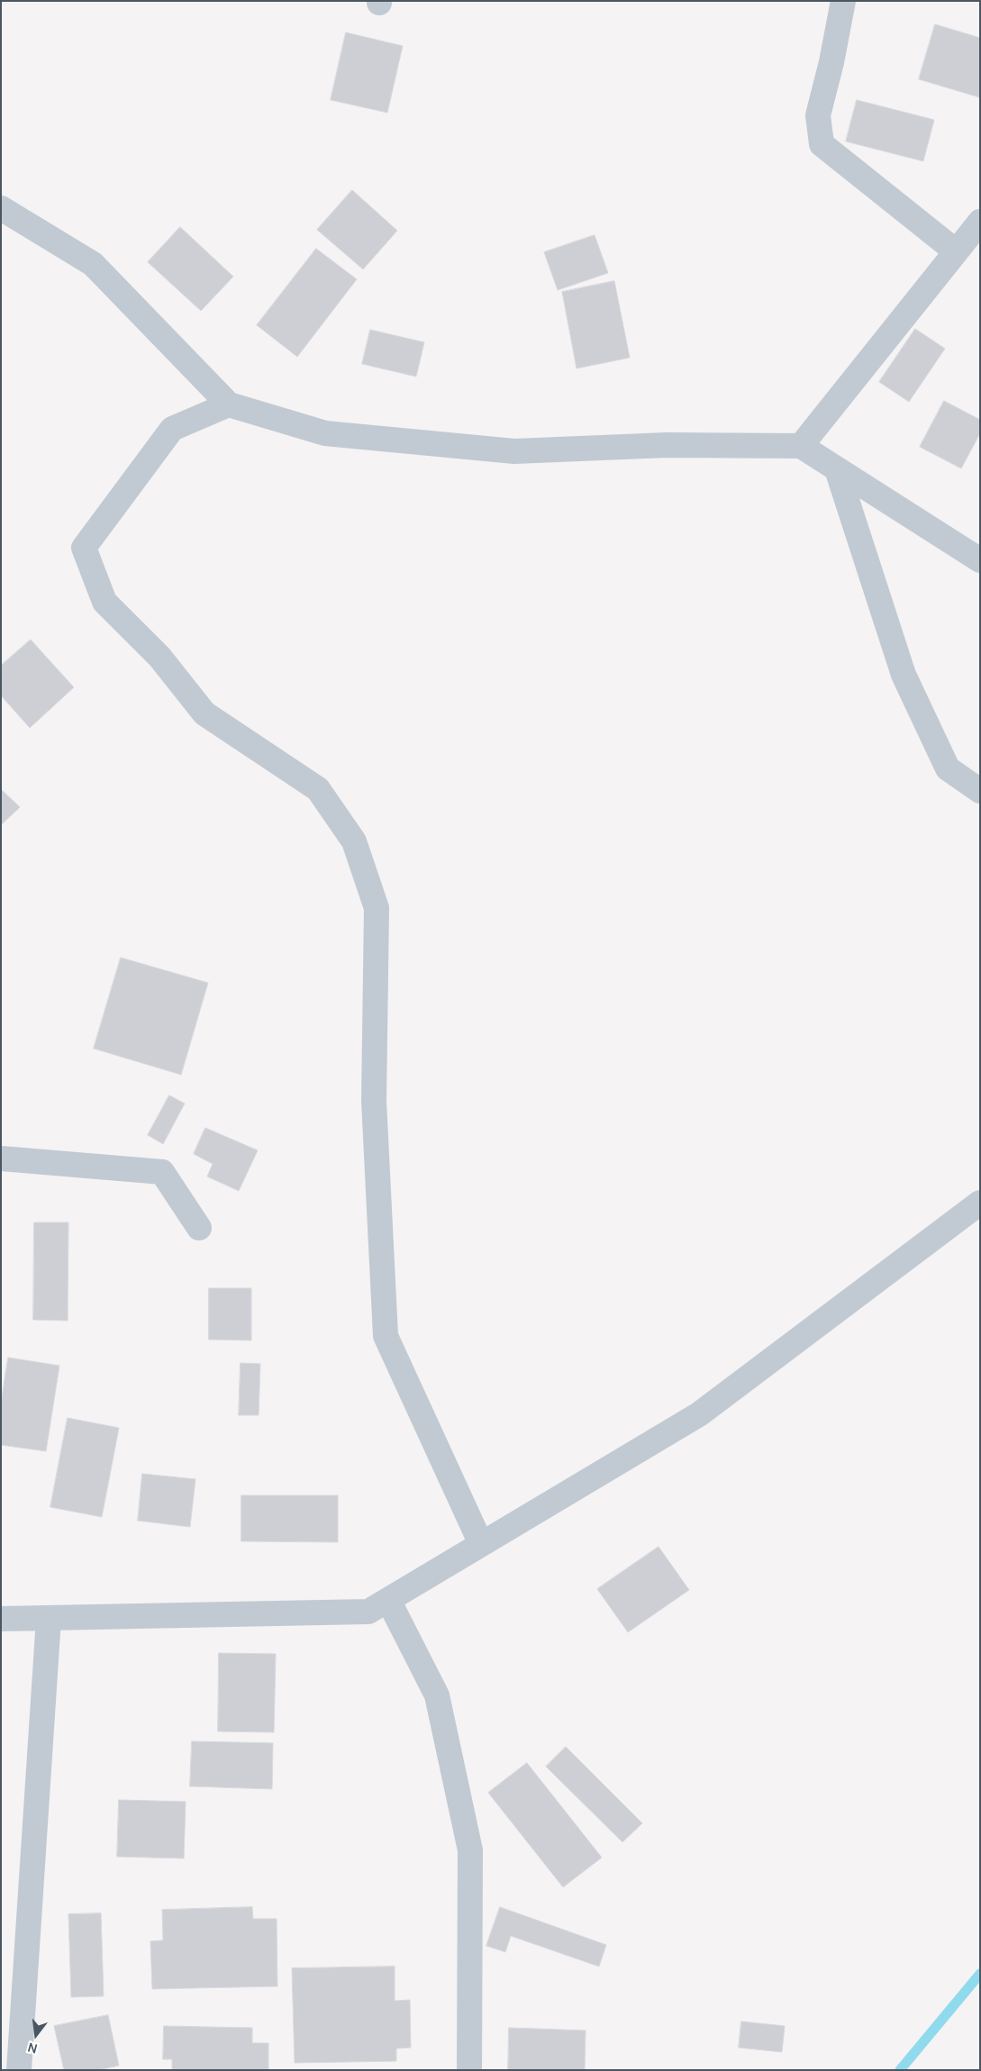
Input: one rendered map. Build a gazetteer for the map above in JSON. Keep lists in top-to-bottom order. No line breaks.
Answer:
{"north":"bottom"}
